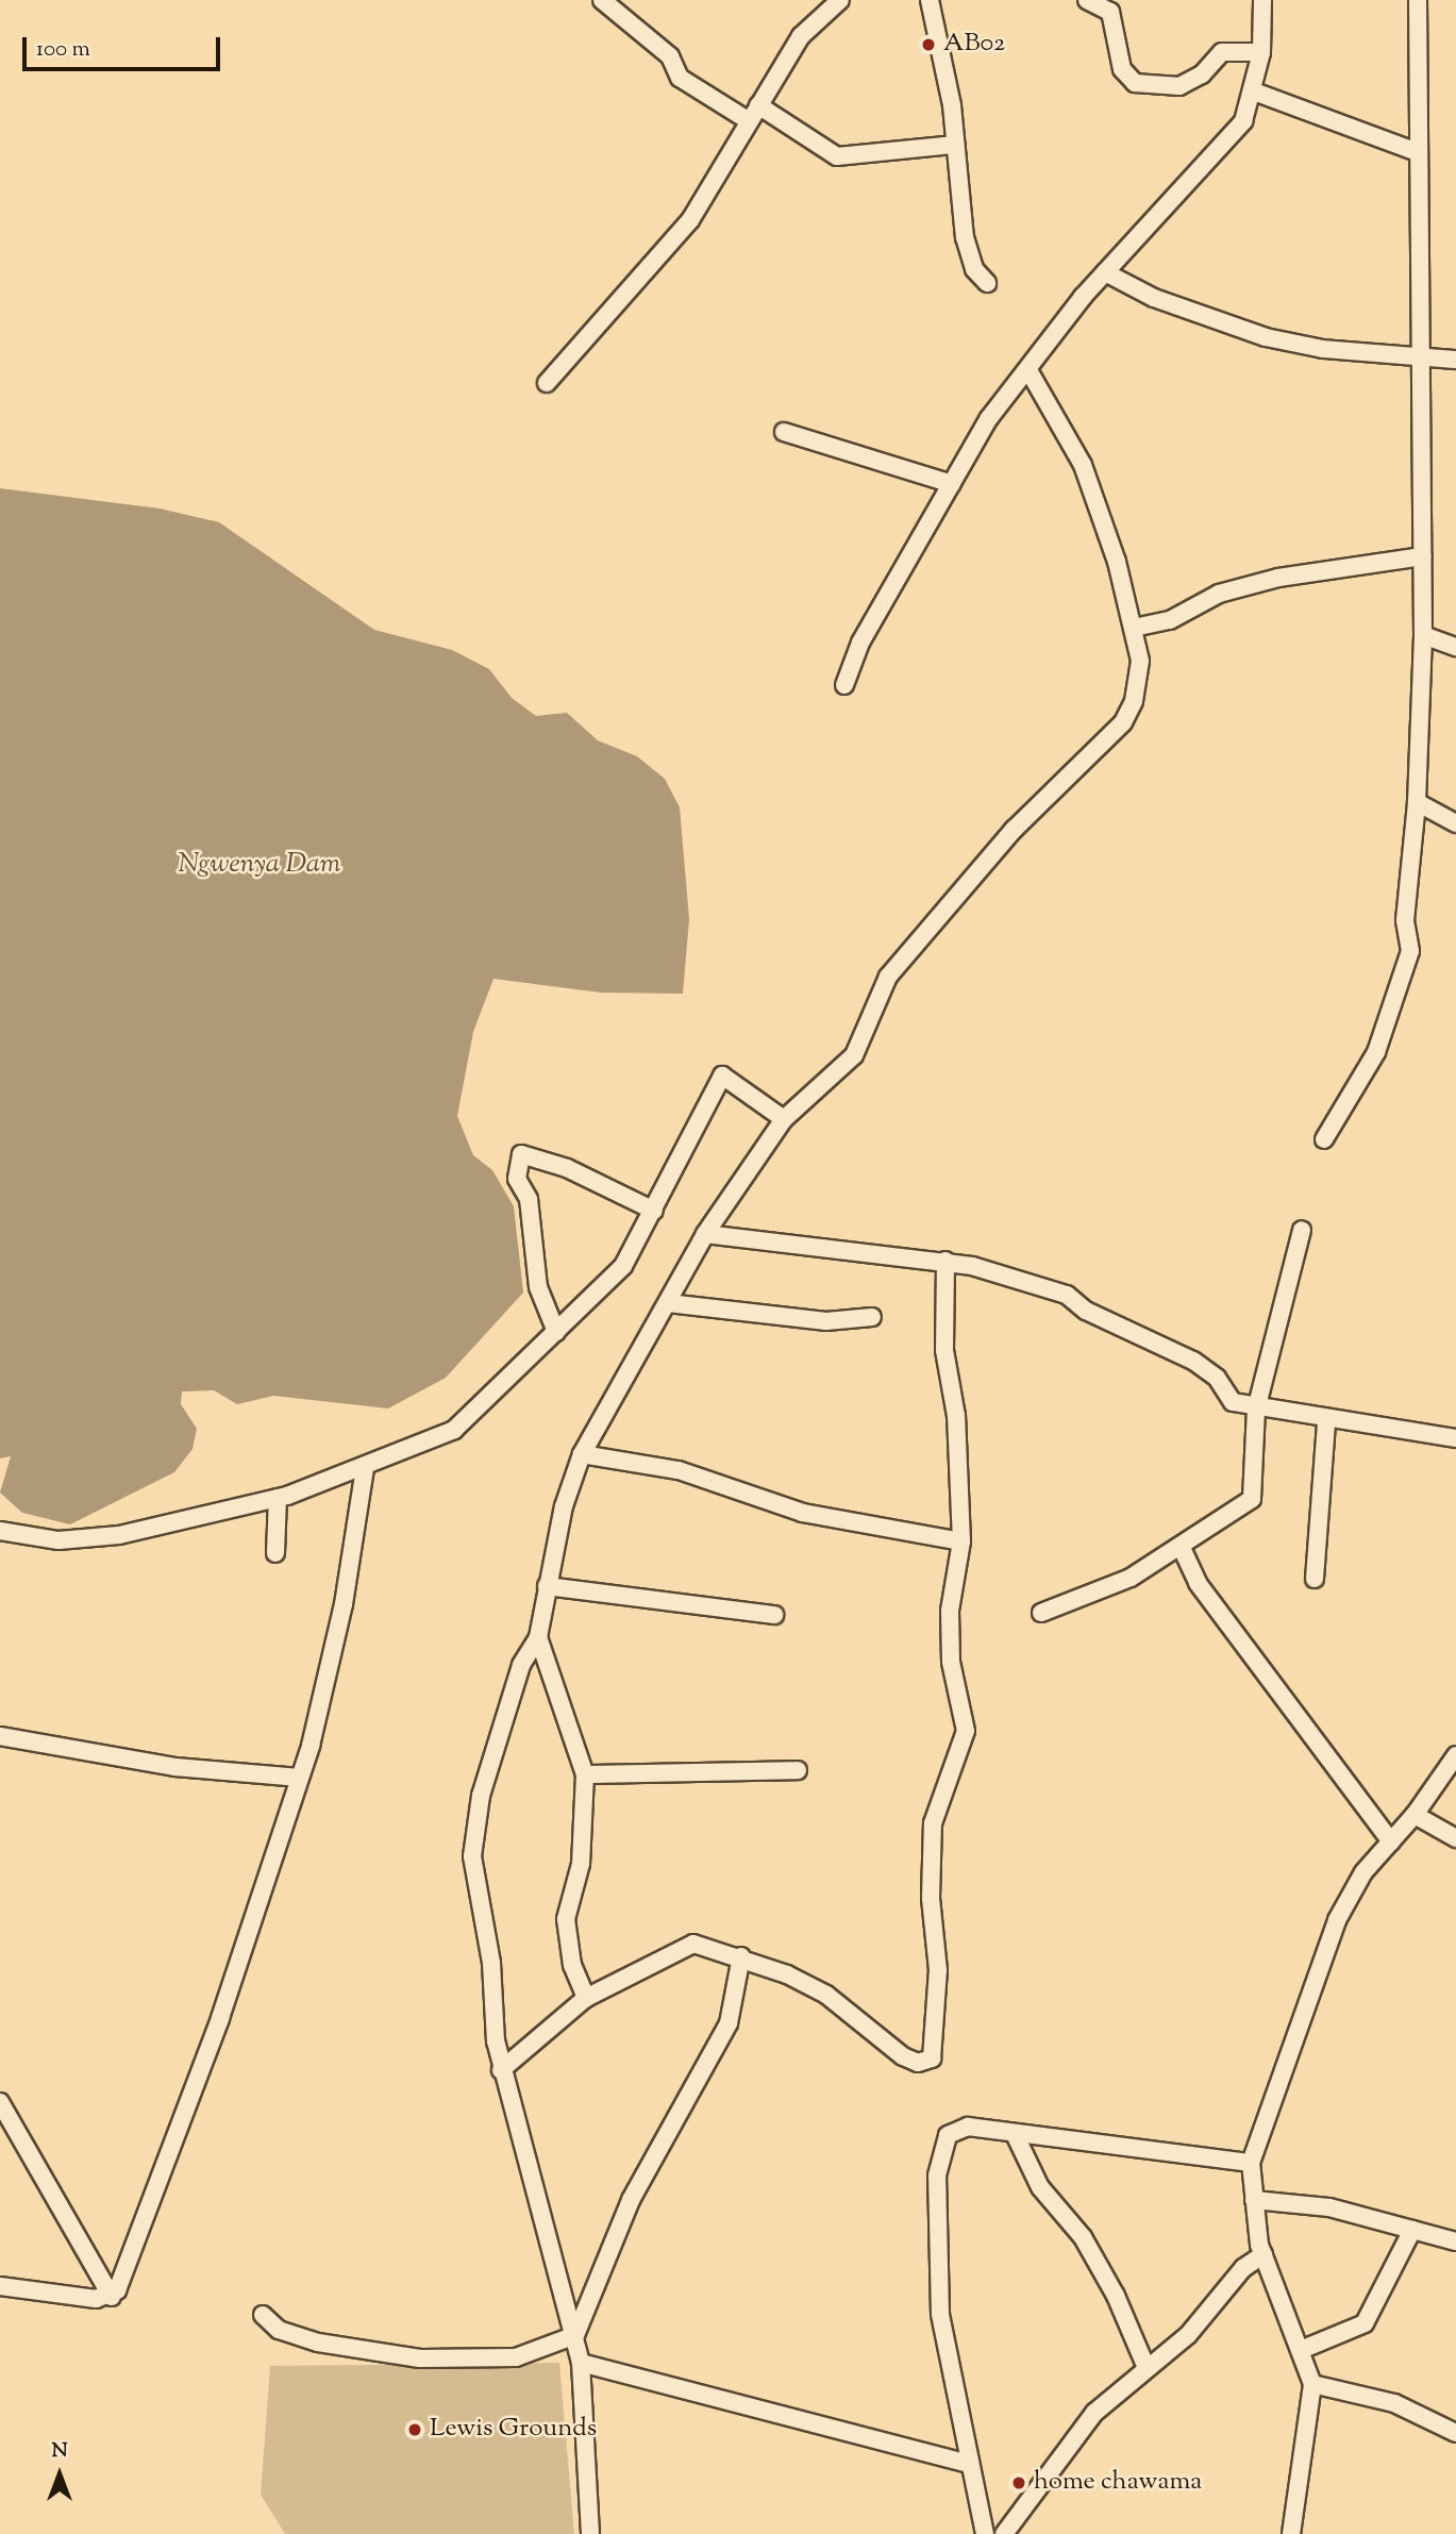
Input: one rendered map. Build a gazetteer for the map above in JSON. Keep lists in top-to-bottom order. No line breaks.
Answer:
{"water":["Ngwenya Dam"],"places":["AB02","Lewis Grounds","home chawama"],"scale_bar":"100 m","north":"top"}
